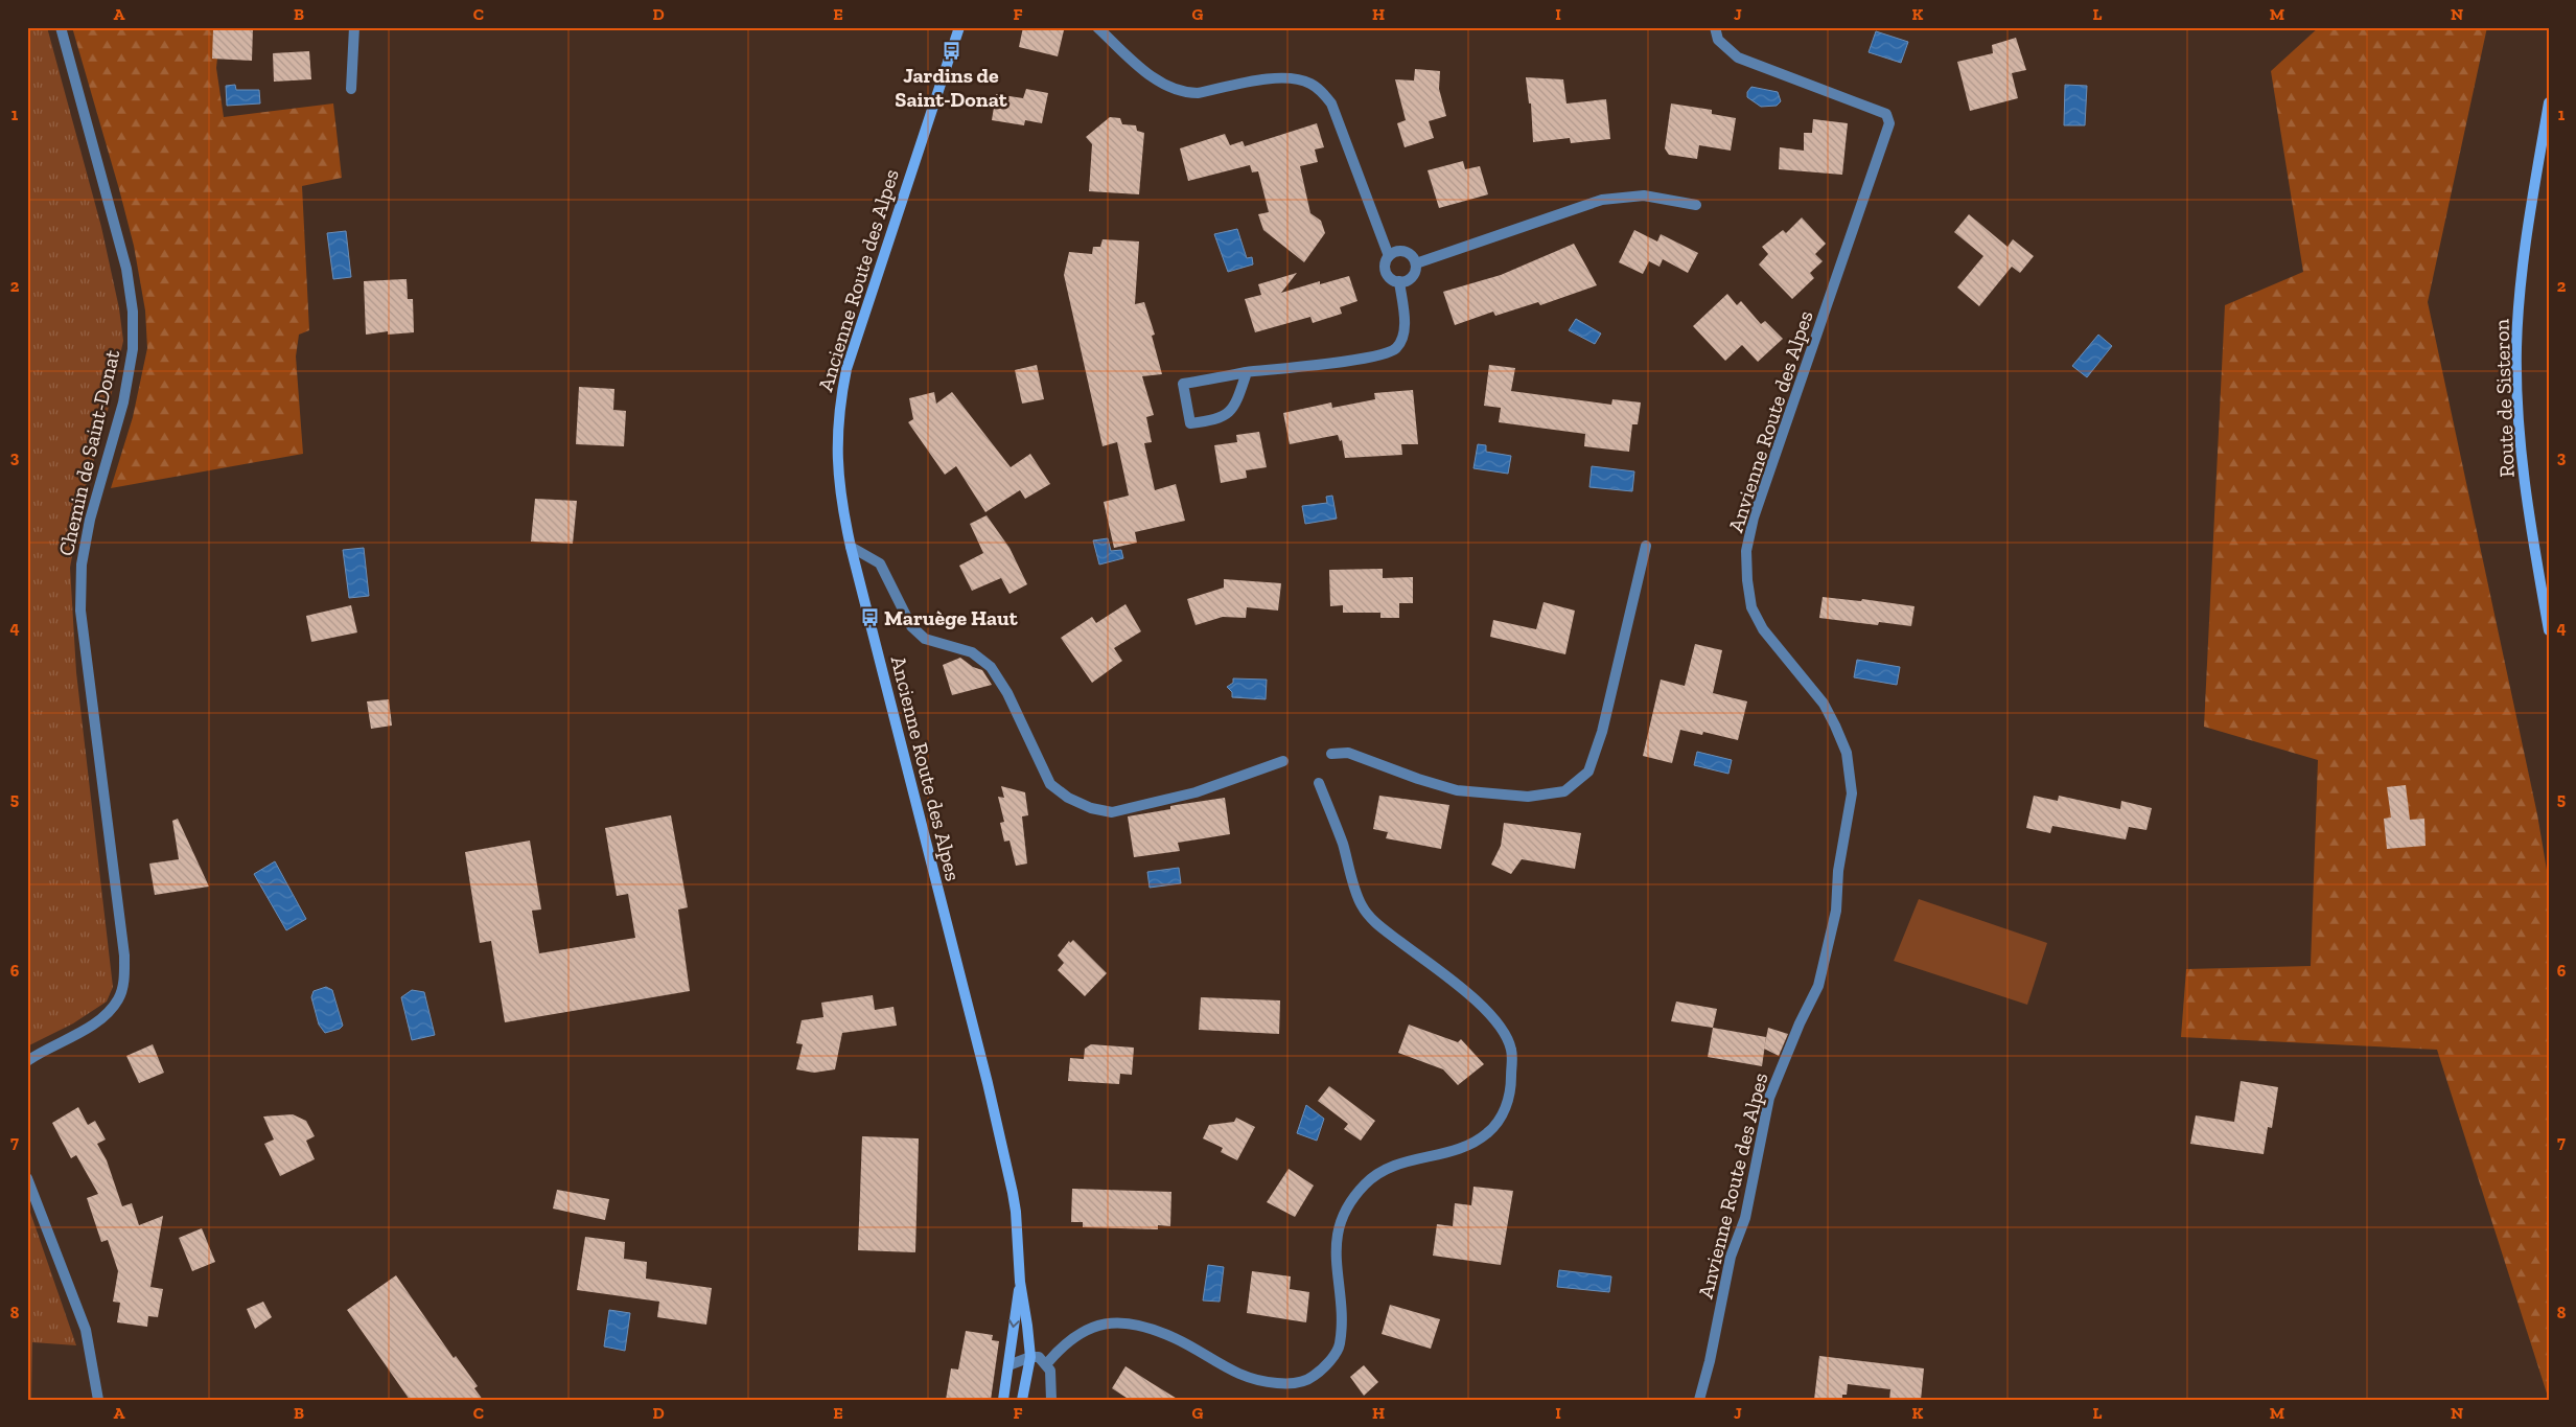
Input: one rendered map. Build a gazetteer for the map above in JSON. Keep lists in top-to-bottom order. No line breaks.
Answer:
{"streets":{"main road":["Ancienne Route des Alpes","Route de Sisteron"],"street":["Anvienne Route des Alpes","Chemin de Saint-Donat"]},"places":{"bus stop":["Jardins de Saint-Donat","Maruège Haut"]},"grid":{"columns":["A","B","C","D","E","F","G","H","I","J","K","L","M","N"],"rows":["1","2","3","4","5","6","7","8"]}}
